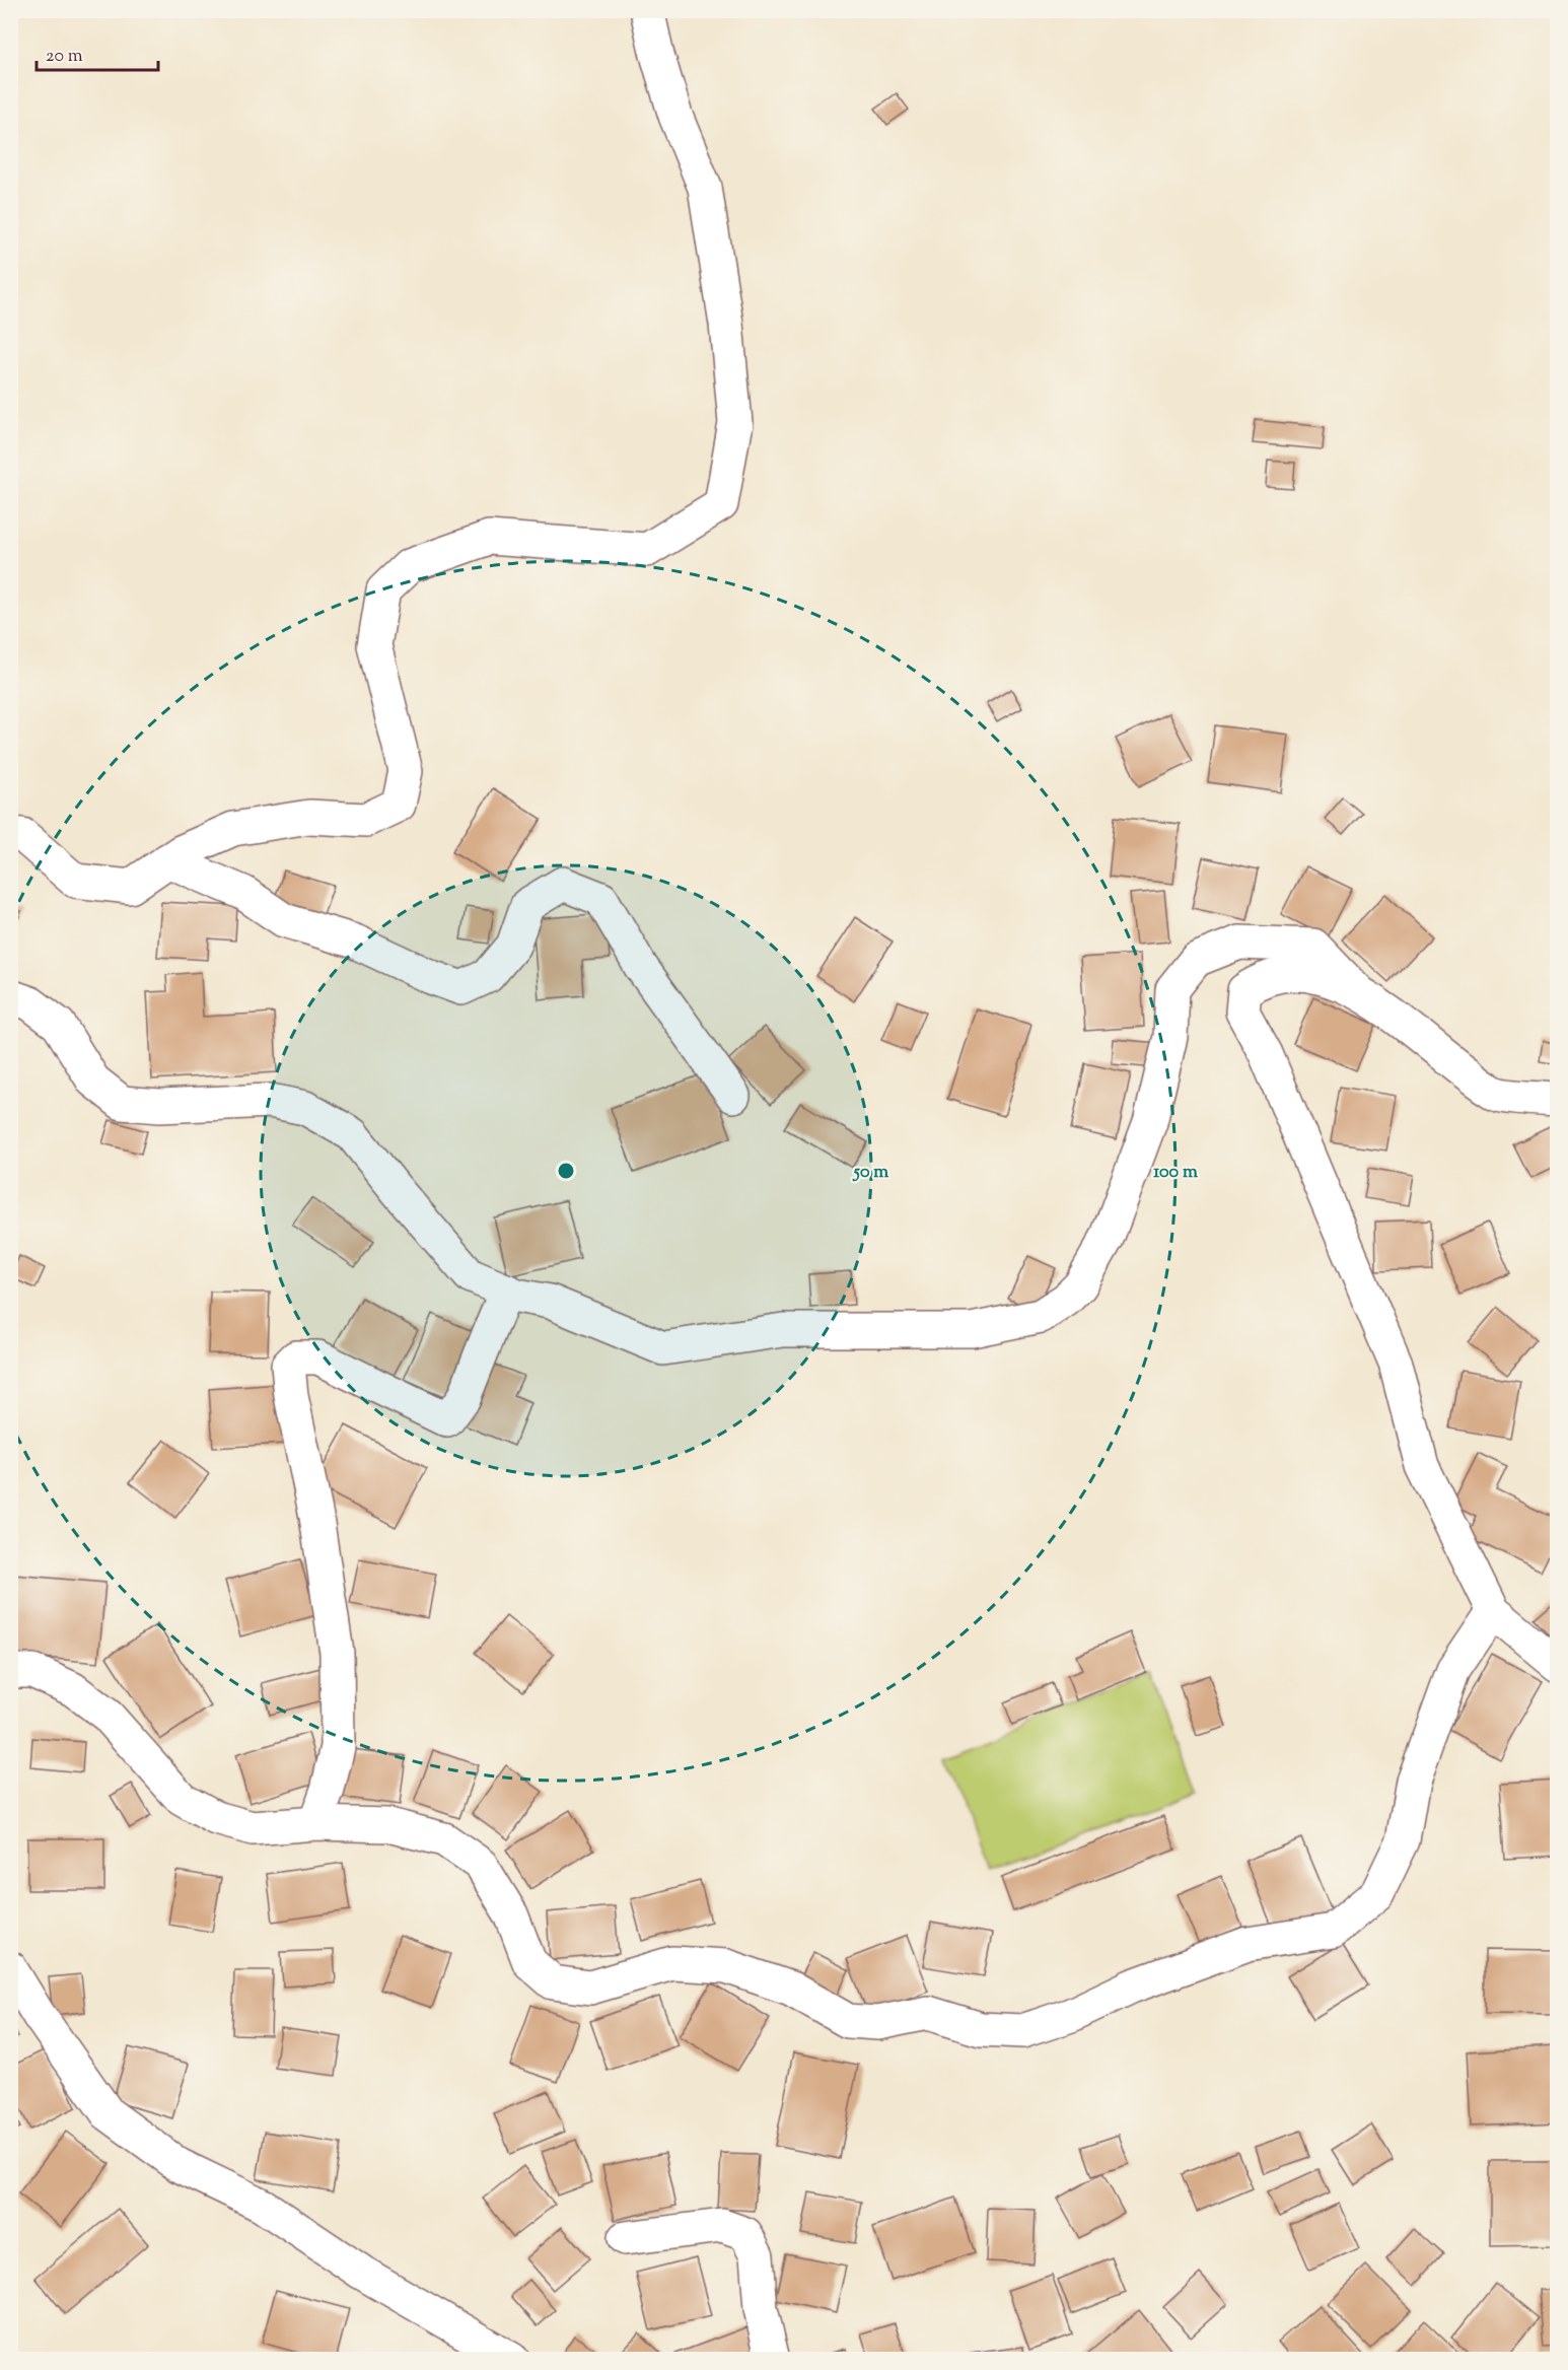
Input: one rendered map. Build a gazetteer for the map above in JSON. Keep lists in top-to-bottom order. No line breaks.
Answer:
{"scale_bar":"20 m","rings":["50 m","100 m"]}
